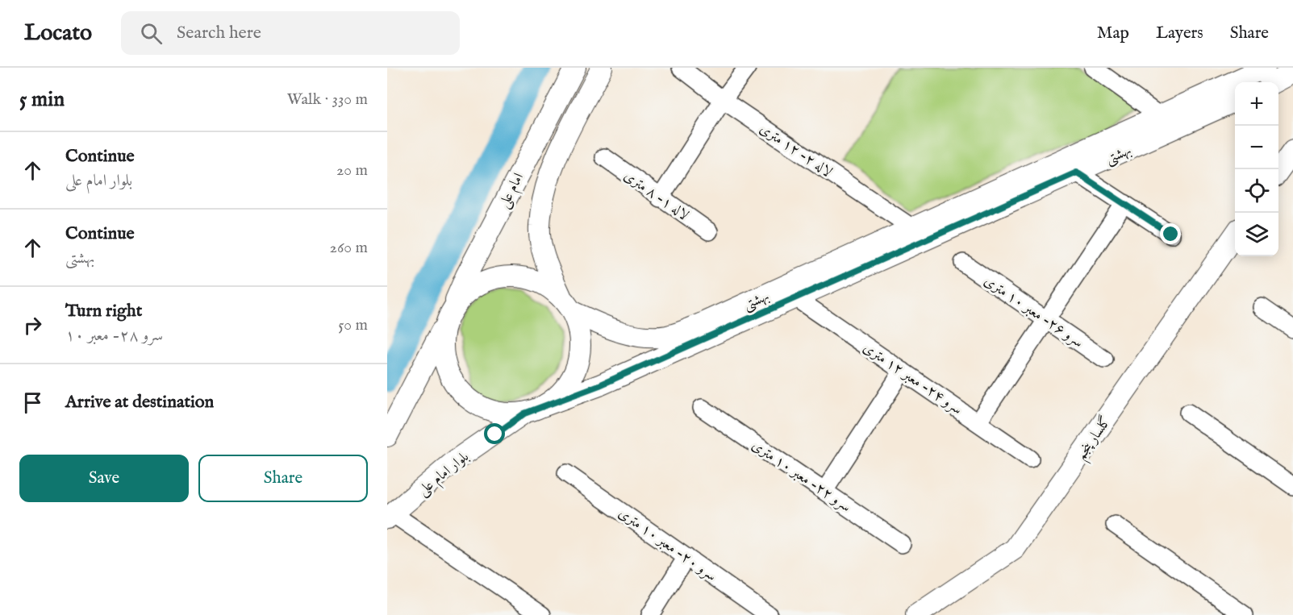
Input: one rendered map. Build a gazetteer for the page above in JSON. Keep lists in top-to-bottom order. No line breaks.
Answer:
{"streets":{"street":["لاله ۲- ۱۲ متری","بهشتی","امام علی","لاله ۱- ۸ متری","سرو ۲۶- معبر ۱۰ متری","سرو ۲۴- معبر ۱۲ متری","گلسار پنجم","بلوار امام علی","سرو ۲۲- معبر ۱۰ متری","سرو ۲۰- معبر ۱۰ متری"]},"crossings":[["لاله ۲- ۱۲ متری","بهشتی"],["بهشتی","امام علی"],["بهشتی","سرو ۲۴- معبر ۱۲ متری"],["بهشتی","بلوار امام علی"],["امام علی","بلوار امام علی"]],"page":{"header":"Locato","search":"Search here","nav":["Map","Layers","Share"],"heading":["5 min","Walk · 330 m"],"map_buttons":["+","−"],"list":[["Continue","بلوار امام علی","20 m"],["Continue","بهشتی","260 m"],["Turn right","سرو ۲۸- معبر ۱۰","50 m"],"Arrive at destination"],"buttons":["Save","Share"]}}
